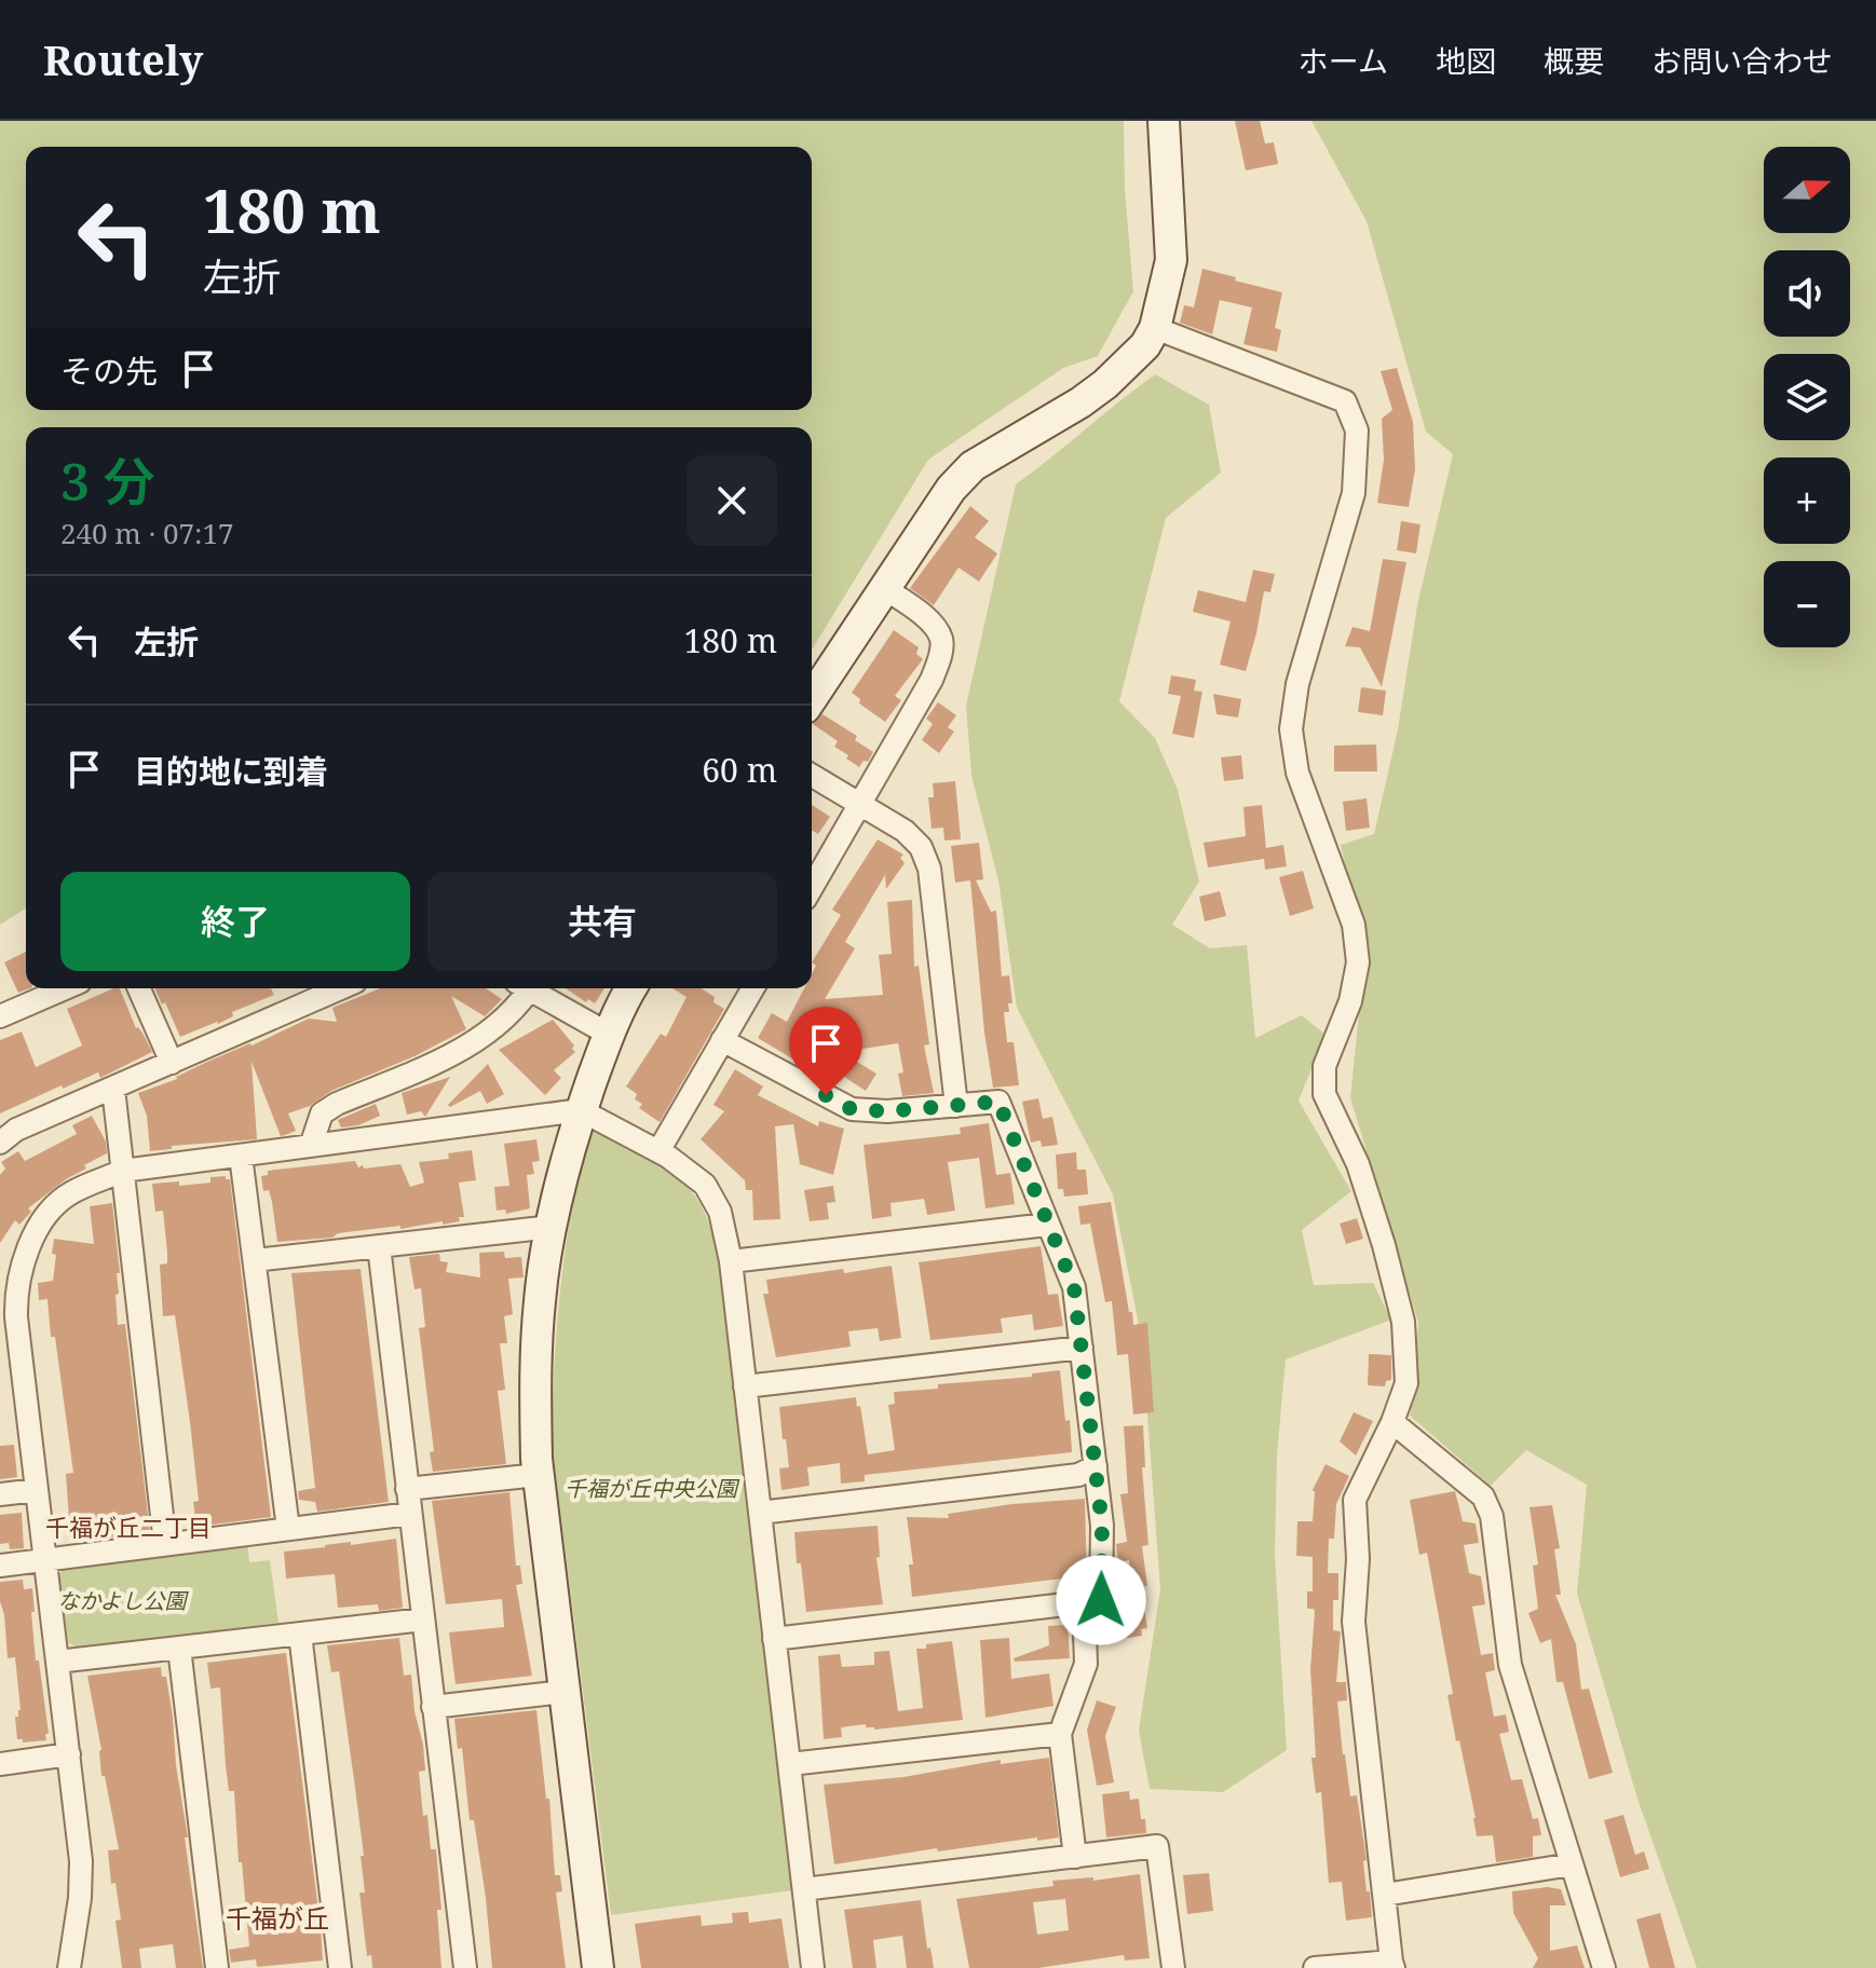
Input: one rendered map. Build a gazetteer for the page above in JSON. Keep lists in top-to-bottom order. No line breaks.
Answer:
{"districts":["千福が丘二丁目","千福が丘"],"parks":["千福が丘中央公園","なかよし公園"],"north":"right","page":{"header":"Routely","nav":["ホーム","地図","概要","お問い合わせ"],"map_buttons":["+","−"],"turn":["180 m","左折"],"then":"その先","heading":["3 分","240 m · 07:17"],"list":[{"name":"左折","value":"180 m"},{"name":"目的地に到着","value":"60 m"}],"buttons":["終了","共有"]}}
